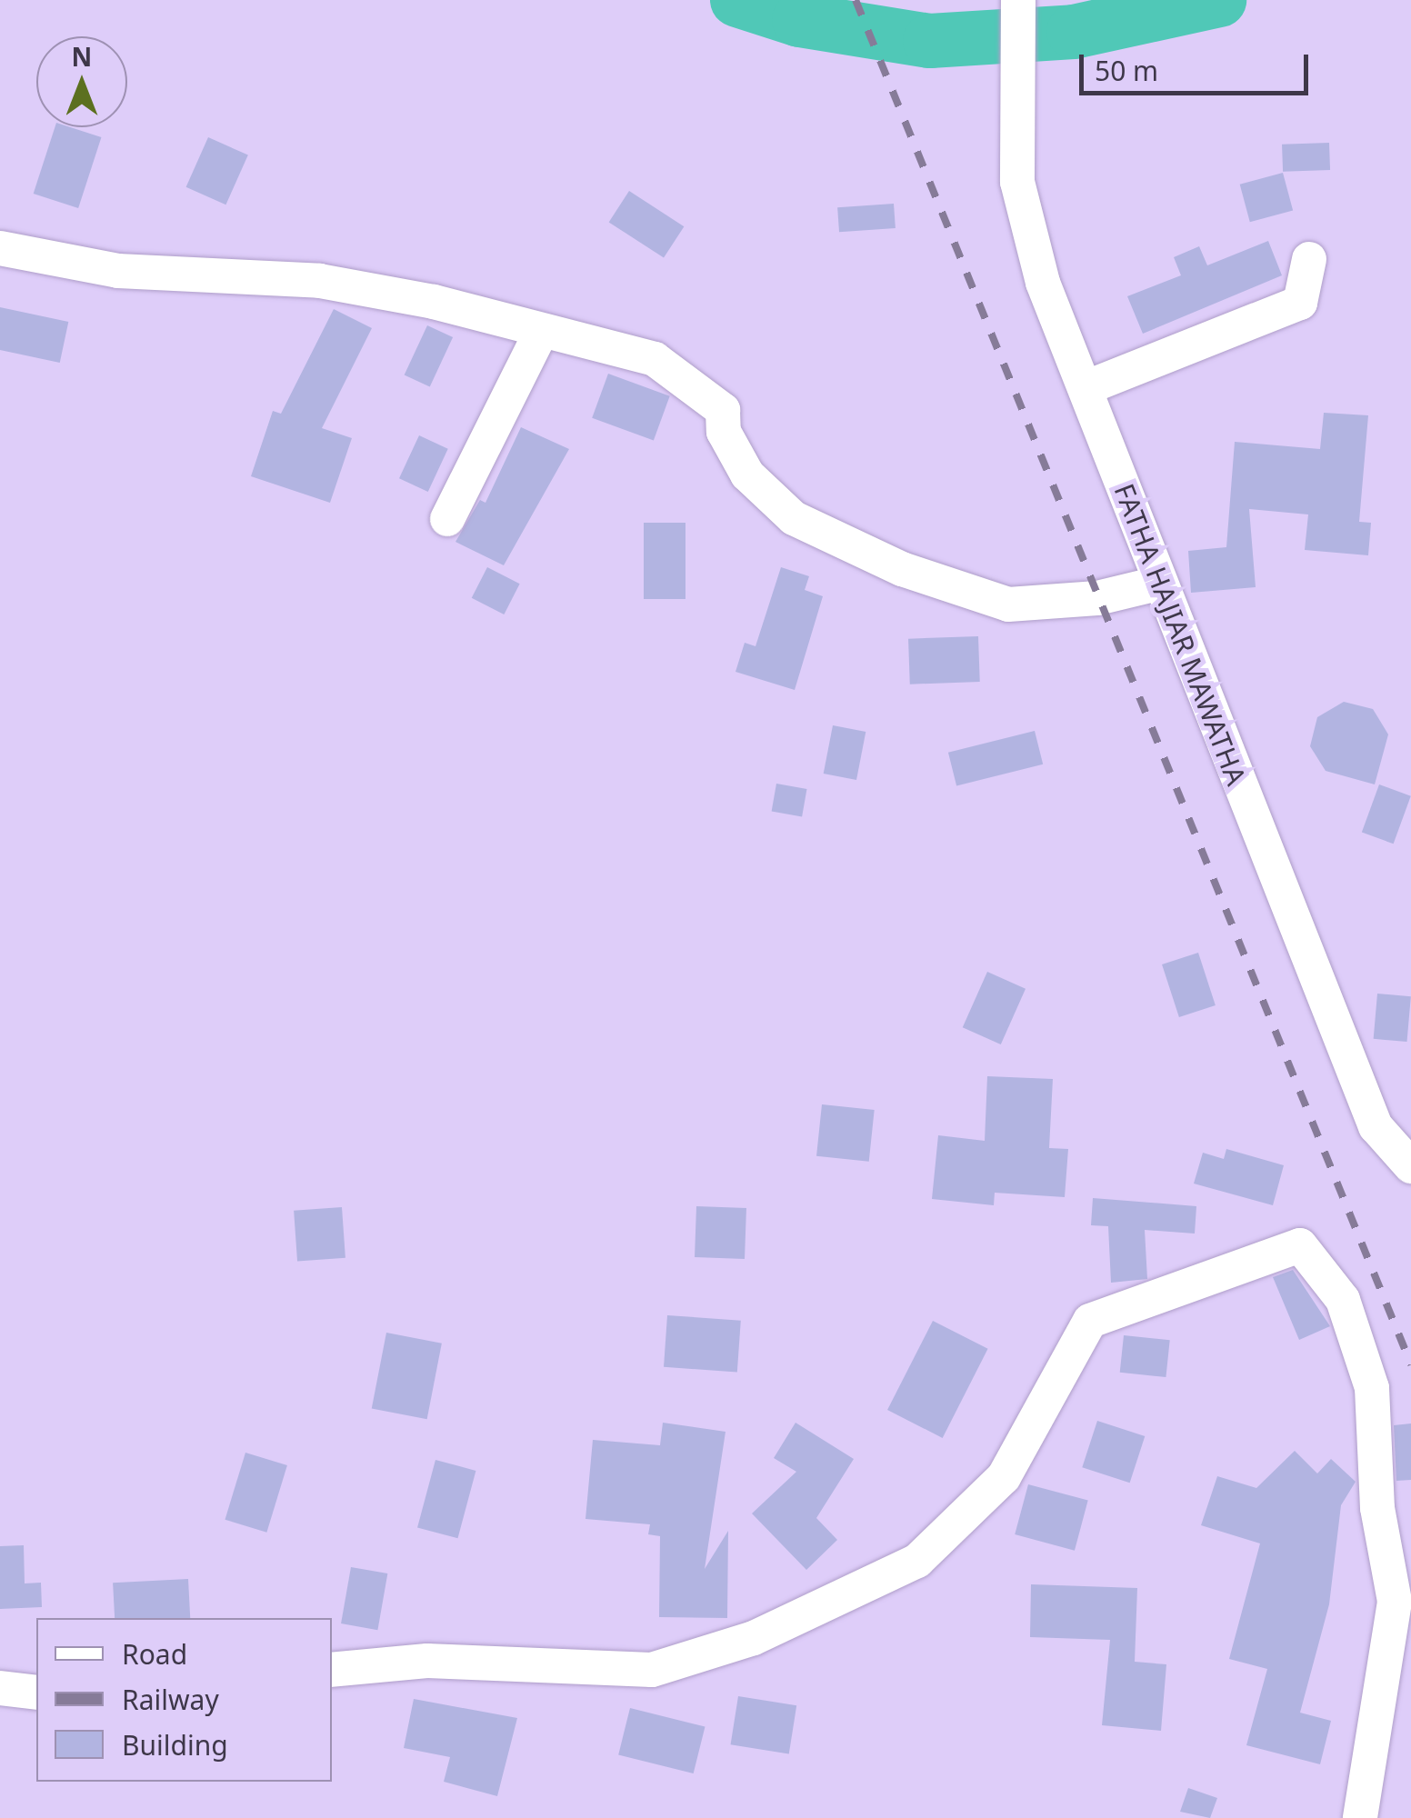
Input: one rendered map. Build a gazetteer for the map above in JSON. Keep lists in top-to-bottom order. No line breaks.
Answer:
{"streets":{"street":["FATHA HAJIAR MAWATHA"]},"legend":["Road","Railway","Building"],"scale_bar":"50 m","north":"top"}
